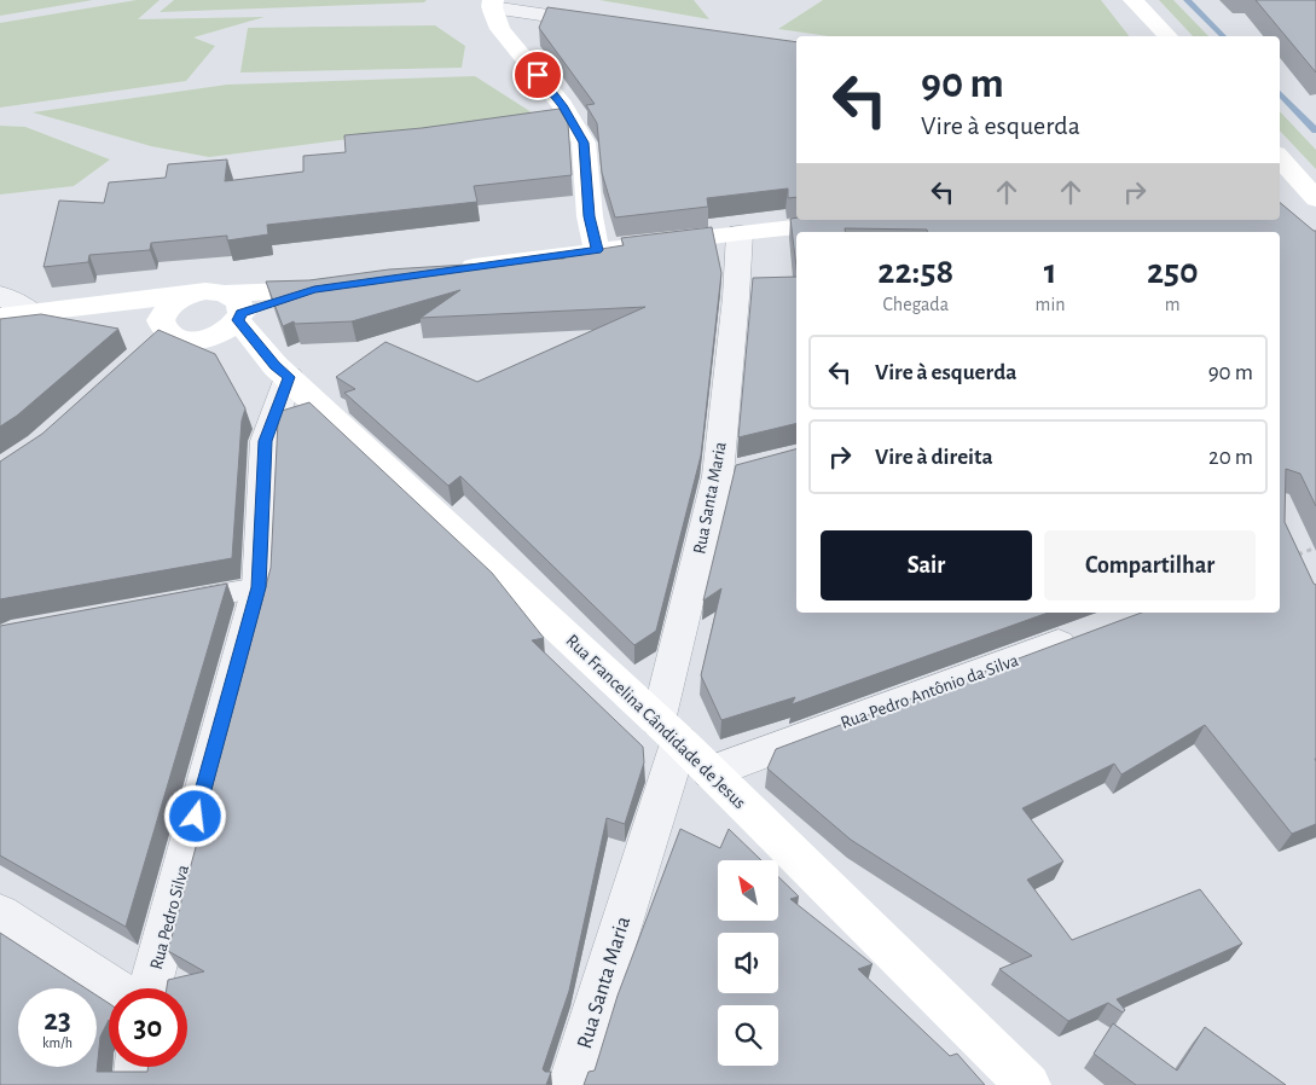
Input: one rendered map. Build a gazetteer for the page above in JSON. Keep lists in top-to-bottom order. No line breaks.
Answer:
{"streets":{"street":["Rua Santa Maria","Rua Pedro Antônio da Silva","Rua Francelina Cândidade de Jesus","Rua Pedro Silva"]},"crossings":[["Rua Santa Maria","Rua Francelina Cândidade de Jesus"],["Rua Pedro Antônio da Silva","Rua Francelina Cândidade de Jesus"],["Rua Francelina Cândidade de Jesus","Rua Pedro Silva"]],"north":"top left","page":{"turn":["90 m","Vire à esquerda"],"eta":["22:58","Chegada","1","min","250","m"],"list":[{"name":"Vire à esquerda","value":"90 m"},{"name":"Vire à direita","value":"20 m"}],"buttons":["Sair","Compartilhar"],"speed":"23 km/h","limit":"30"}}
